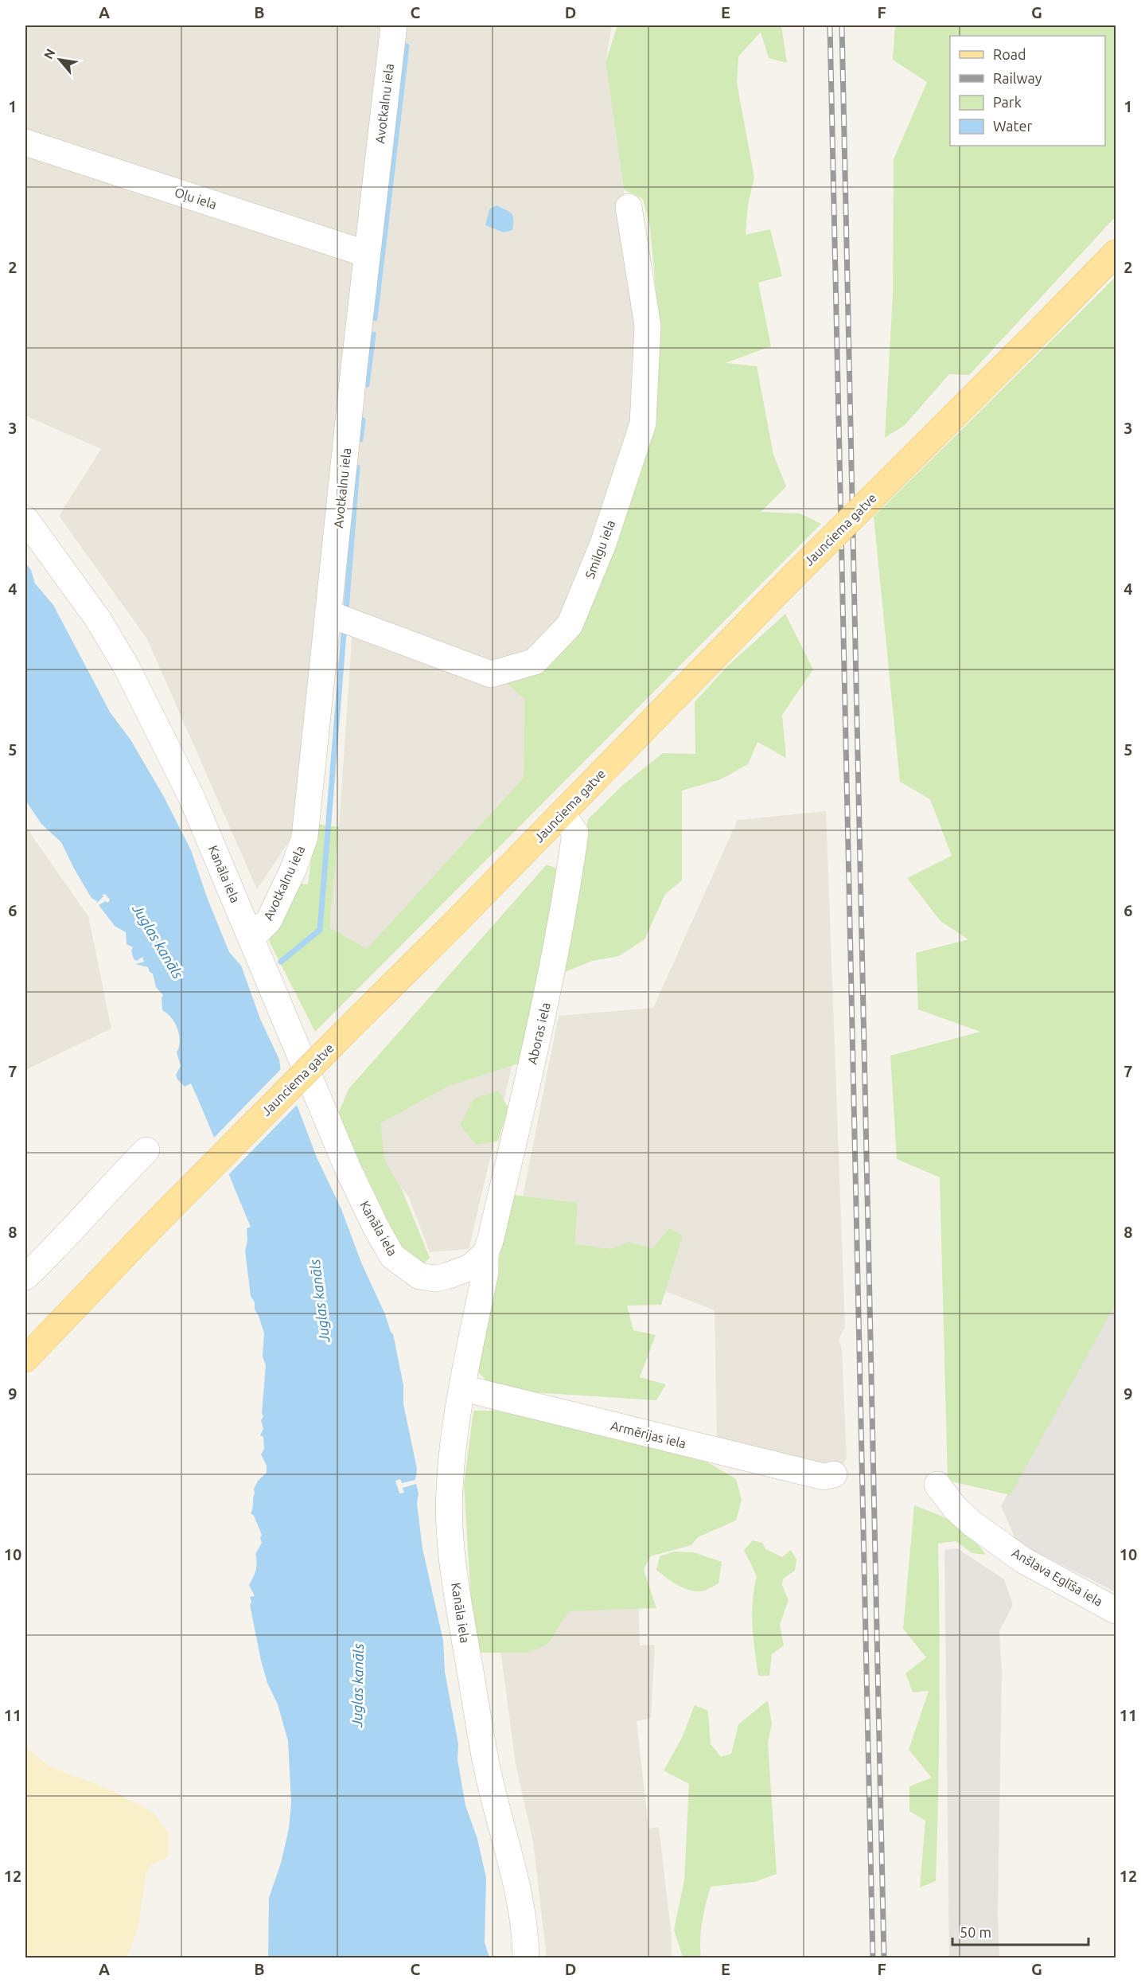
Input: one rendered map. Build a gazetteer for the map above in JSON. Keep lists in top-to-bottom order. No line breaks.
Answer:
{"streets":{"main road":["Jaunciema gatve"],"street":["Avotkalnu iela","Oļu iela","Smilgu iela","Kanāla iela","Aboras iela","Armērijas iela","Anšlava Eglīša iela"]},"crossings":[["Avotkalnu iela","Oļu iela"],["Avotkalnu iela","Smilgu iela"],["Avotkalnu iela","Kanāla iela"],["Jaunciema gatve","Aboras iela"],["Kanāla iela","Aboras iela"],["Kanāla iela","Armērijas iela"]],"water":["Juglas kanāls"],"legend":["Road","Railway","Park","Water"],"scale_bar":"50 m","north":"top left","grid":{"columns":["A","B","C","D","E","F","G"],"rows":["1","2","3","4","5","6","7","8","9","10","11","12"]}}
